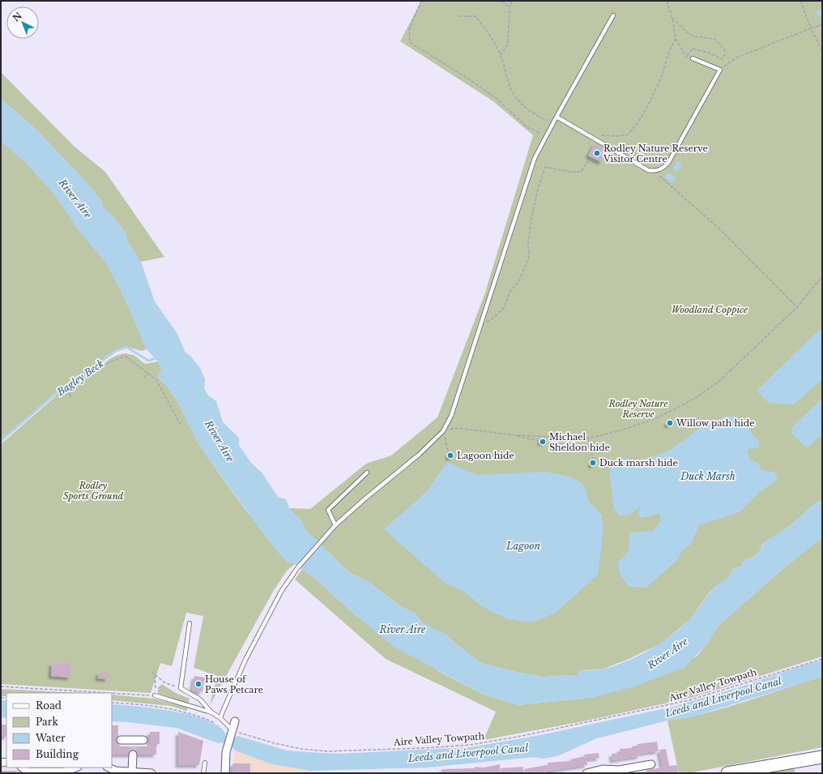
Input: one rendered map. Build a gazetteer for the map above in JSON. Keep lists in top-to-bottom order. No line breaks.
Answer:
{"streets":{"path":["Aire Valley Towpath"]},"water":["River Aire","Bagley Beck","Duck Marsh","Lagoon","Leeds and Liverpool Canal"],"parks":["Woodland Coppice","Rodley Nature Reserve","Rodley Sports Ground"],"places":["Rodley Nature Reserve Visitor Centre","Willow path hide","Michael Sheldon hide","Lagoon hide","Duck marsh hide","House of Paws Petcare"],"legend":["Road","Park","Water","Building"],"north":"top left"}
